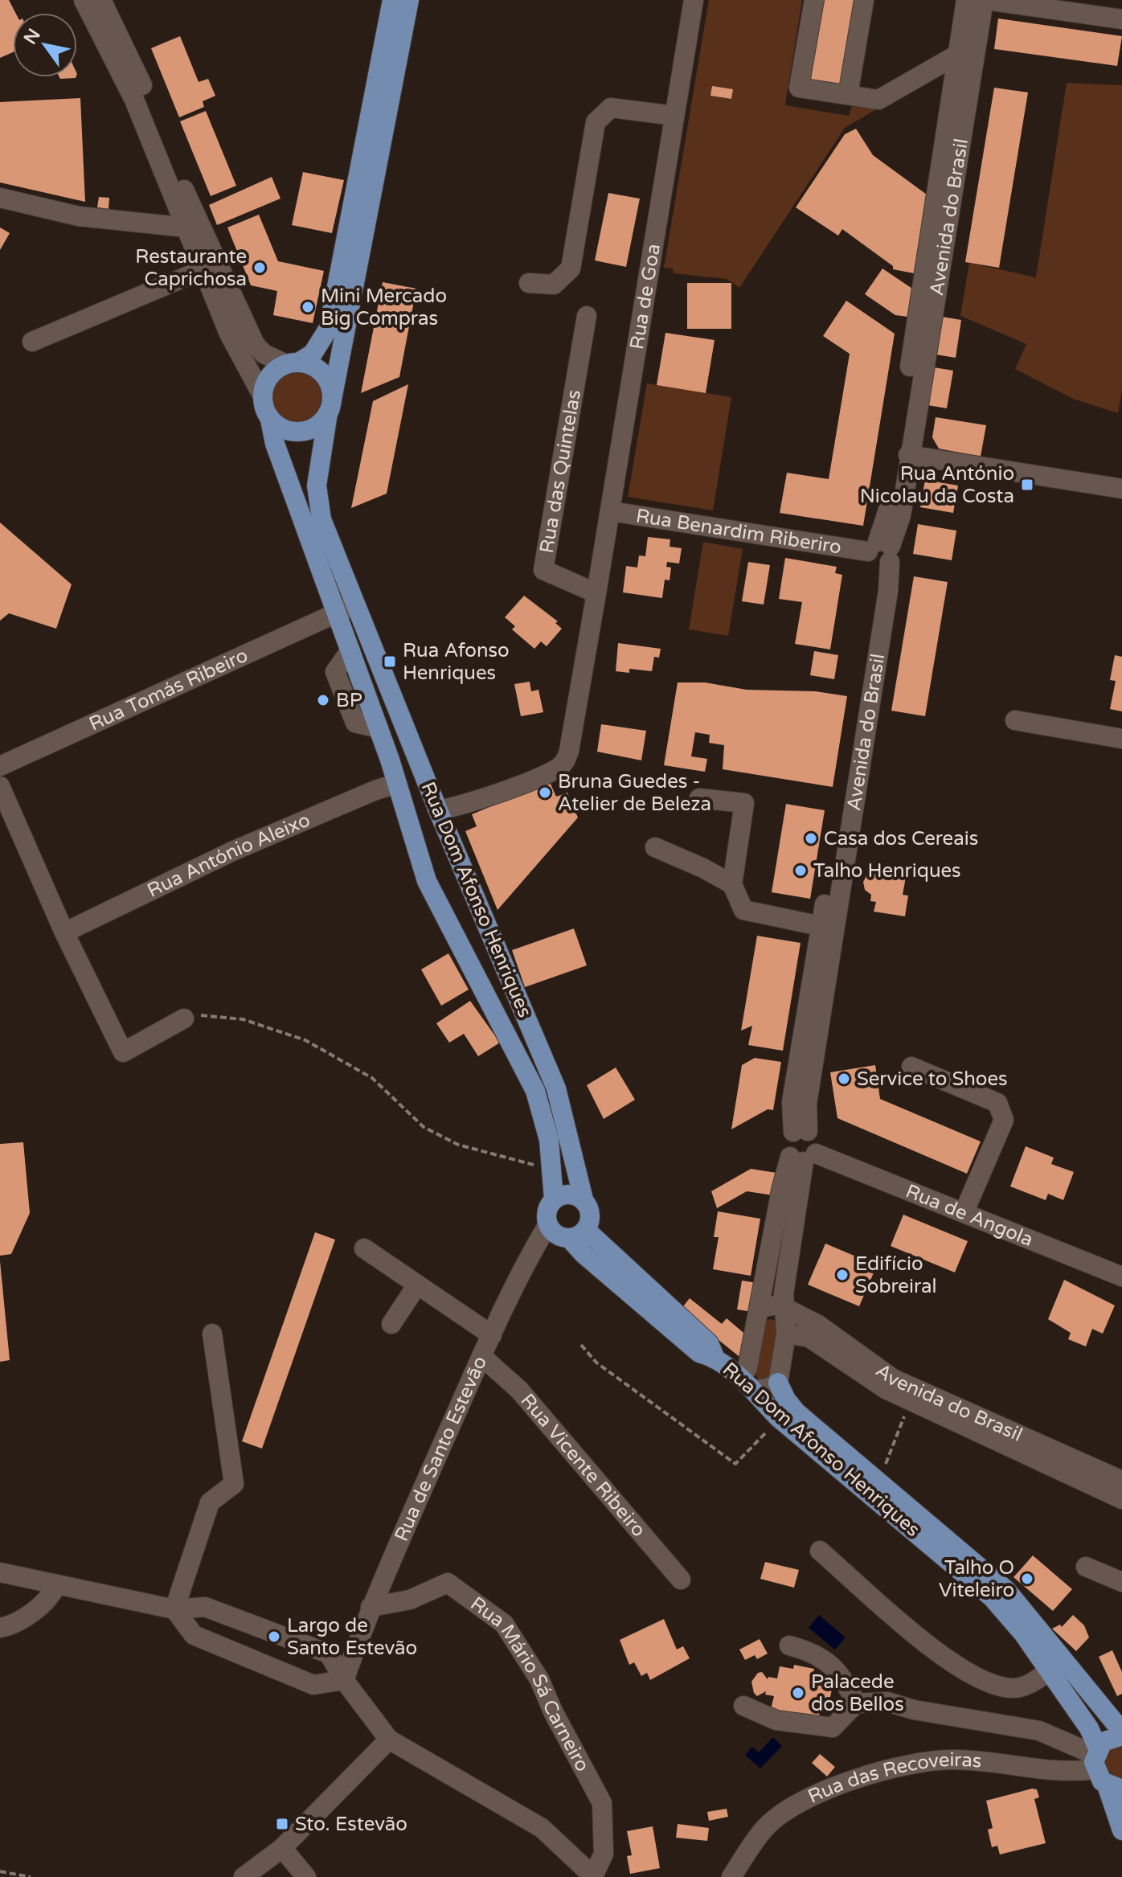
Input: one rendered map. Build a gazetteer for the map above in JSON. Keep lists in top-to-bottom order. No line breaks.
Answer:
{"streets":{"main road":["Rua Dom Afonso Henriques"],"street":["Avenida do Brasil","Rua de Goa","Rua das Quintelas","Rua Benardim Riberiro","Rua Tomás Ribeiro","Rua António Aleixo","Rua de Angola","Rua de Santo Estevão","Rua Vicente Ribeiro","Rua Mário Sá Carneiro","Rua das Recoveiras"]},"crossings":[["Avenida do Brasil","Rua Benardim Riberiro"],["Avenida do Brasil","Rua Dom Afonso Henriques"],["Avenida do Brasil","Rua de Angola"],["Rua de Goa","Rua das Quintelas"],["Rua de Goa","Rua Benardim Riberiro"],["Rua Tomás Ribeiro","Rua Dom Afonso Henriques"],["Rua António Aleixo","Rua Dom Afonso Henriques"],["Rua Dom Afonso Henriques","Rua de Santo Estevão"],["Rua Dom Afonso Henriques","Rua das Recoveiras"],["Rua de Santo Estevão","Rua Vicente Ribeiro"],["Rua de Santo Estevão","Rua Mário Sá Carneiro"]],"places":{"other":["Restaurante Caprichosa","Mini Mercado Big Compras","BP","Bruna Guedes - Atelier de Beleza","Casa dos Cereais","Talho Henriques","Service to Shoes","Edifício Sobreiral","Talho O Viteleiro","Largo de Santo Estevão","Palacede dos Bellos"],"transit":["Rua António Nicolau da Costa","Rua Afonso Henriques","Sto. Estevão"]},"north":"top left"}
